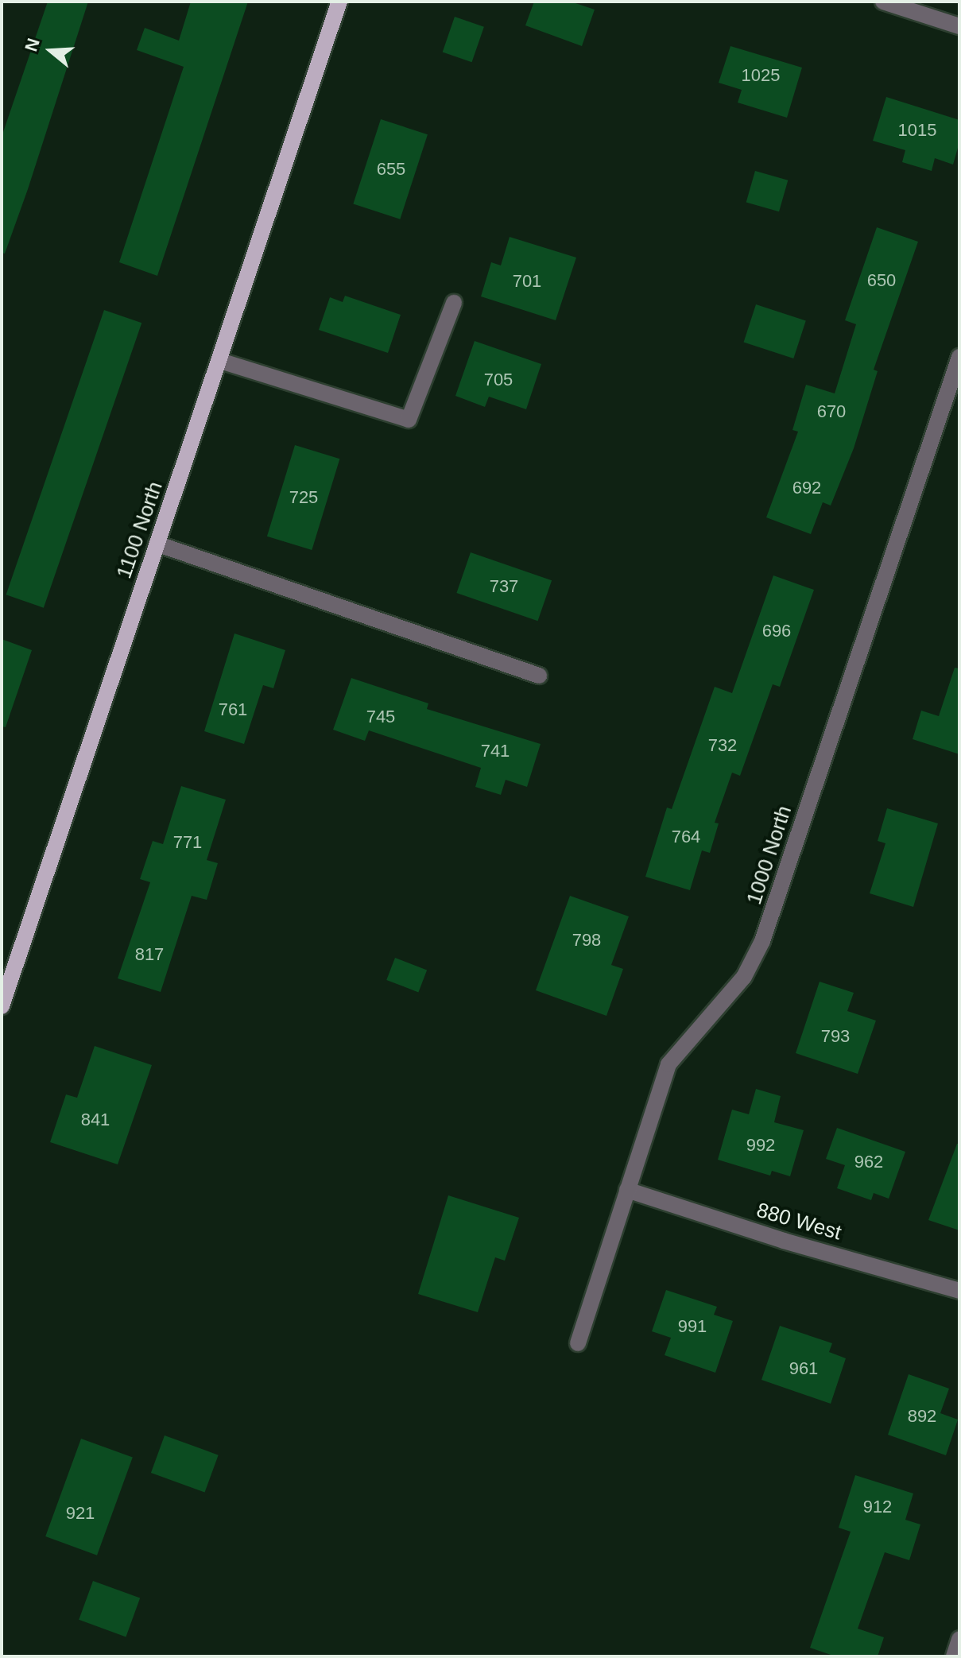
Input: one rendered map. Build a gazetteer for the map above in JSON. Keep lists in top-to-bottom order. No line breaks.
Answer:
{"streets":{"main road":["1100 North"],"street":["1000 North","880 West"]},"crossings":[["1000 North","880 West"]],"house_numbers":["1025","1015","655","650","701","705","670","692","725","737","696","761","745","732","741","764","771","798","817","793","841","992","962","991","961","892","912","921"],"north":"left"}
